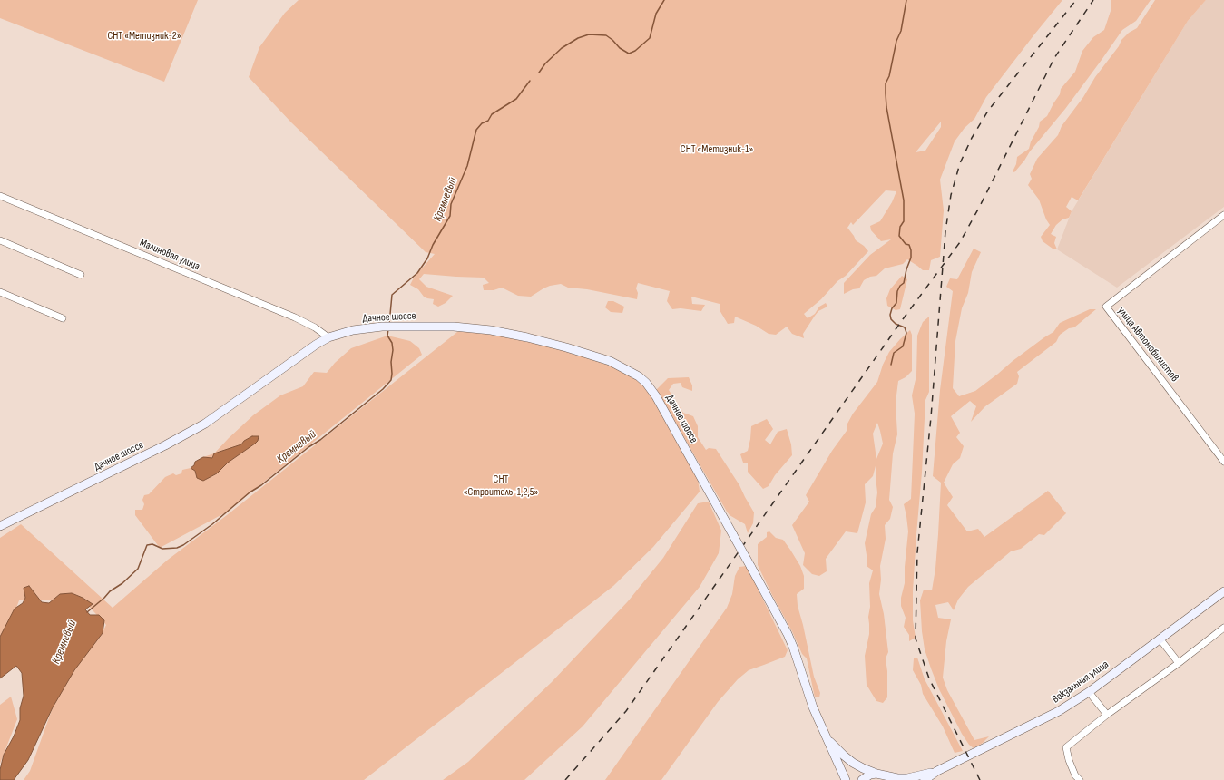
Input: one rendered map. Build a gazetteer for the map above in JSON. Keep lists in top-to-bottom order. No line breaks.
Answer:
{"streets":{"main road":["Дачное шоссе","Вокзальная улица"],"street":["Малиновая улица","улица Автомобилистов"]},"crossings":[["Малиновая улица","Дачное шоссе"]],"water":["Кремневый"],"parks":["СНТ «Метизник-2»","СНТ «Метизник-1»","СНТ «Строитель-1,2,5»"]}
